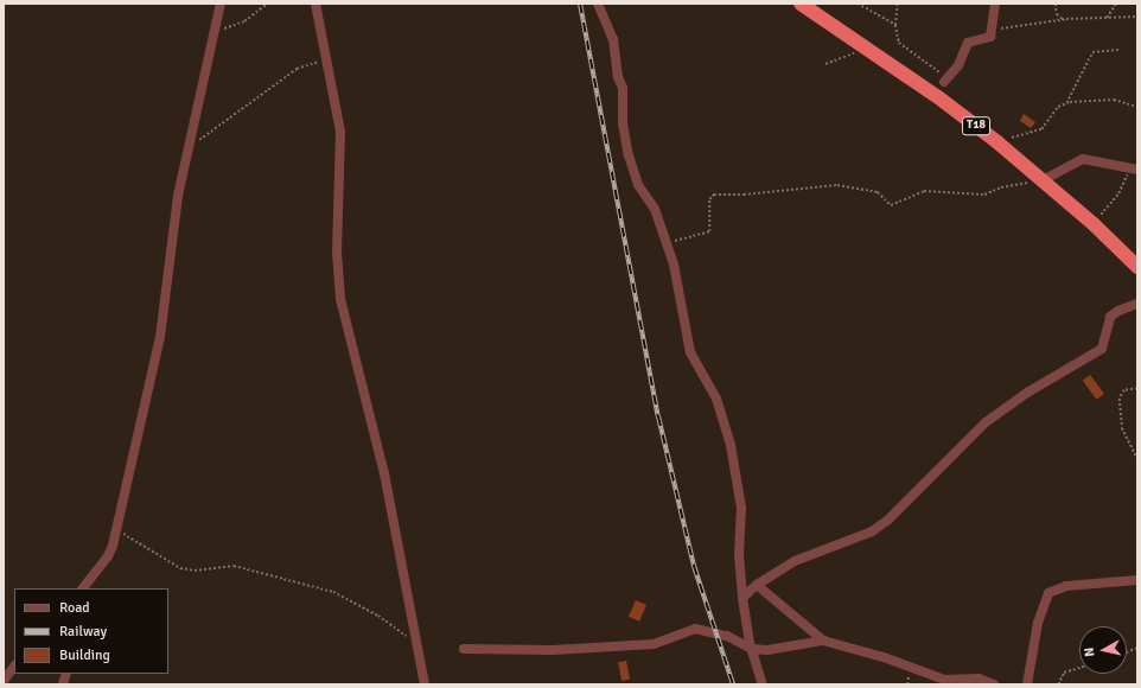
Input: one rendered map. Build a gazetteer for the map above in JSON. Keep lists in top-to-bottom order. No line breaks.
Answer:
{"streets":{"highway":["T18"]},"legend":["Road","Railway","Building"],"north":"left"}
